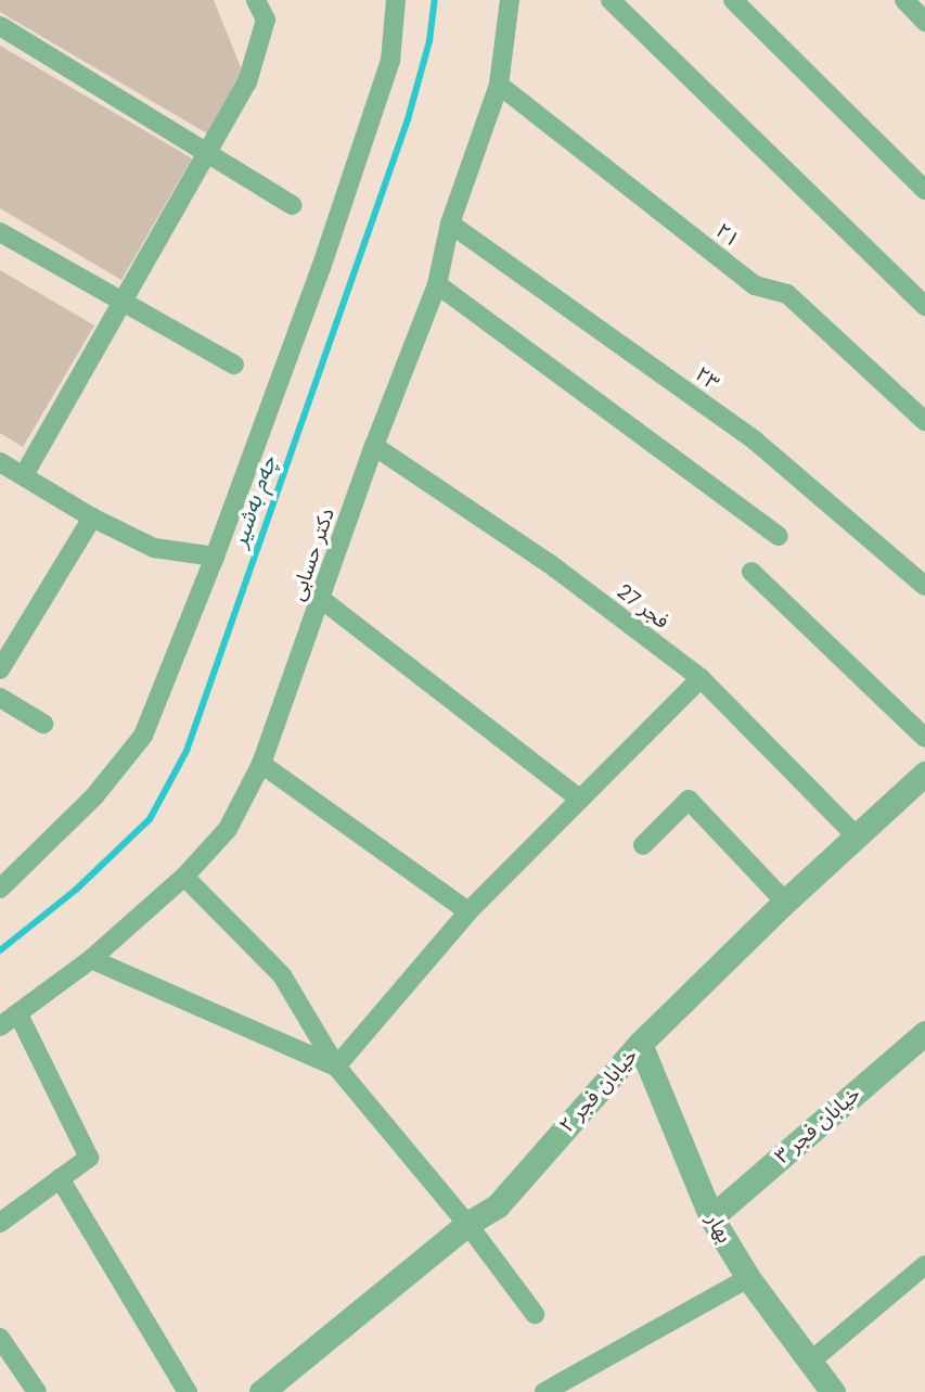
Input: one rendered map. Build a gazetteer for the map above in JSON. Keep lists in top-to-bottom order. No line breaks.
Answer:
{"streets":{"street":["۲۱","۲۳","دکتر حسابی","فجر 27","خیابان فجر ۲","خیابان فجر ۳","بهار"]},"crossings":[["۲۱","دکتر حسابی"],["۲۳","دکتر حسابی"],["دکتر حسابی","فجر 27"],["فجر 27","خیابان فجر ۲"],["خیابان فجر ۲","بهار"],["خیابان فجر ۳","بهار"]],"water":["چەم بەشیر"]}
